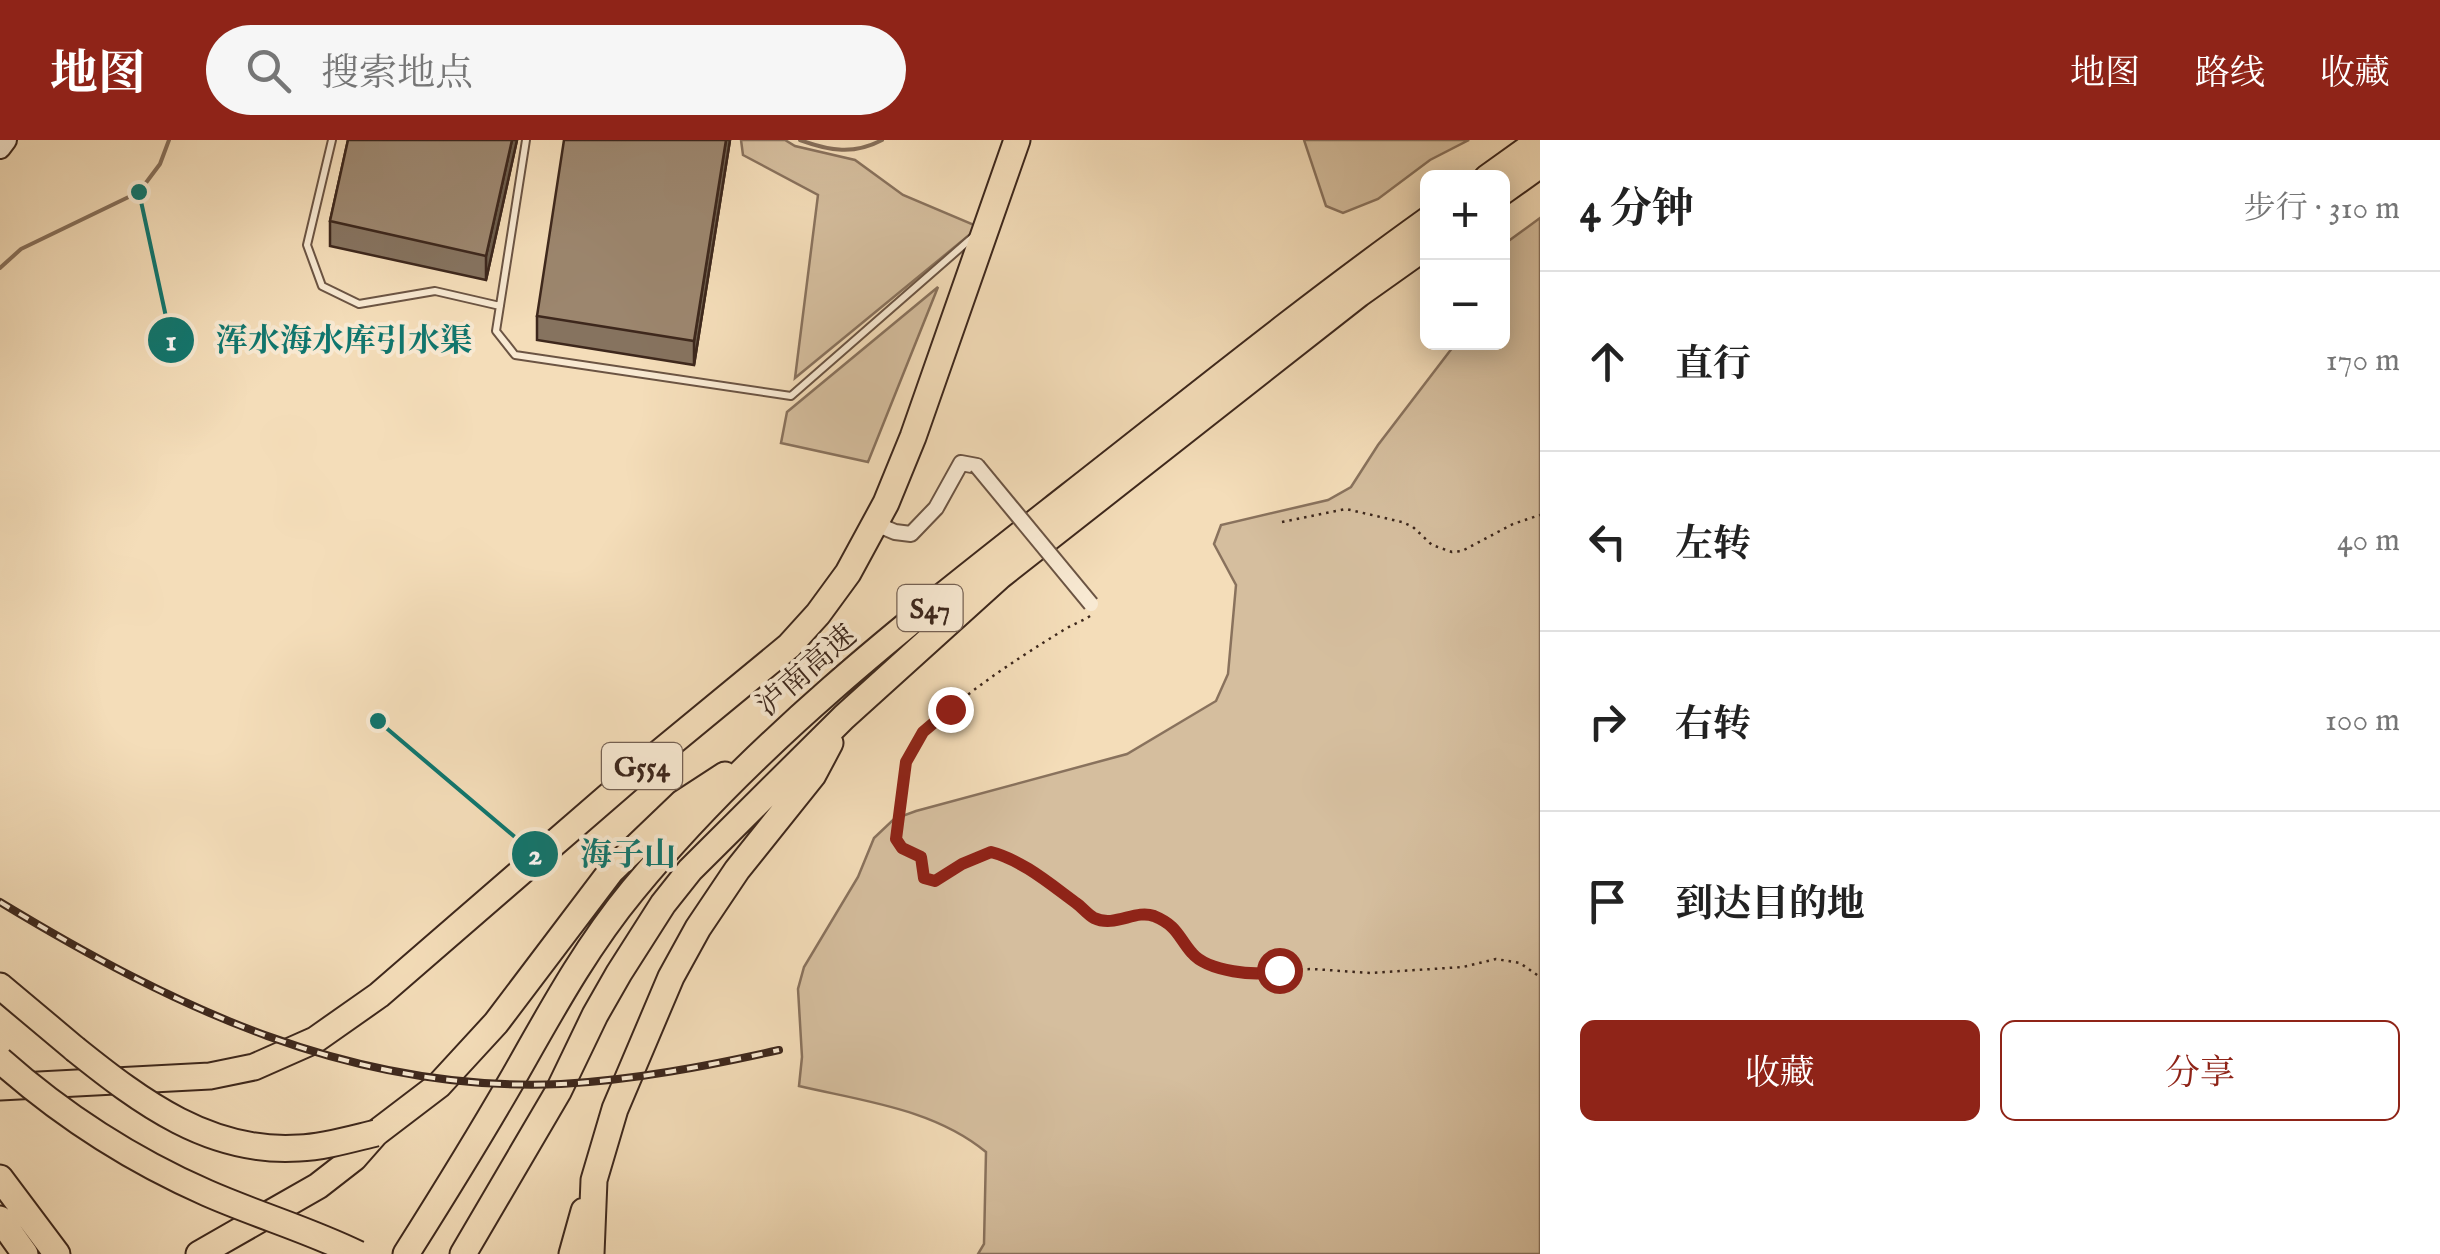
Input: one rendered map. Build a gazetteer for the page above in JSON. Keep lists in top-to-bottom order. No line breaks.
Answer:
{"streets":{"highway":["S47","泸南高速","G554"]},"places":["浑水海水库引水渠","海子山"],"page":{"header":"地图","search":"搜索地点","nav":["地图","路线","收藏"],"heading":["4 分钟","步行 · 310 m"],"map_buttons":["+","−"],"list":[["直行","170 m"],["左转","40 m"],["右转","100 m"],"到达目的地"],"buttons":["收藏","分享"]}}
